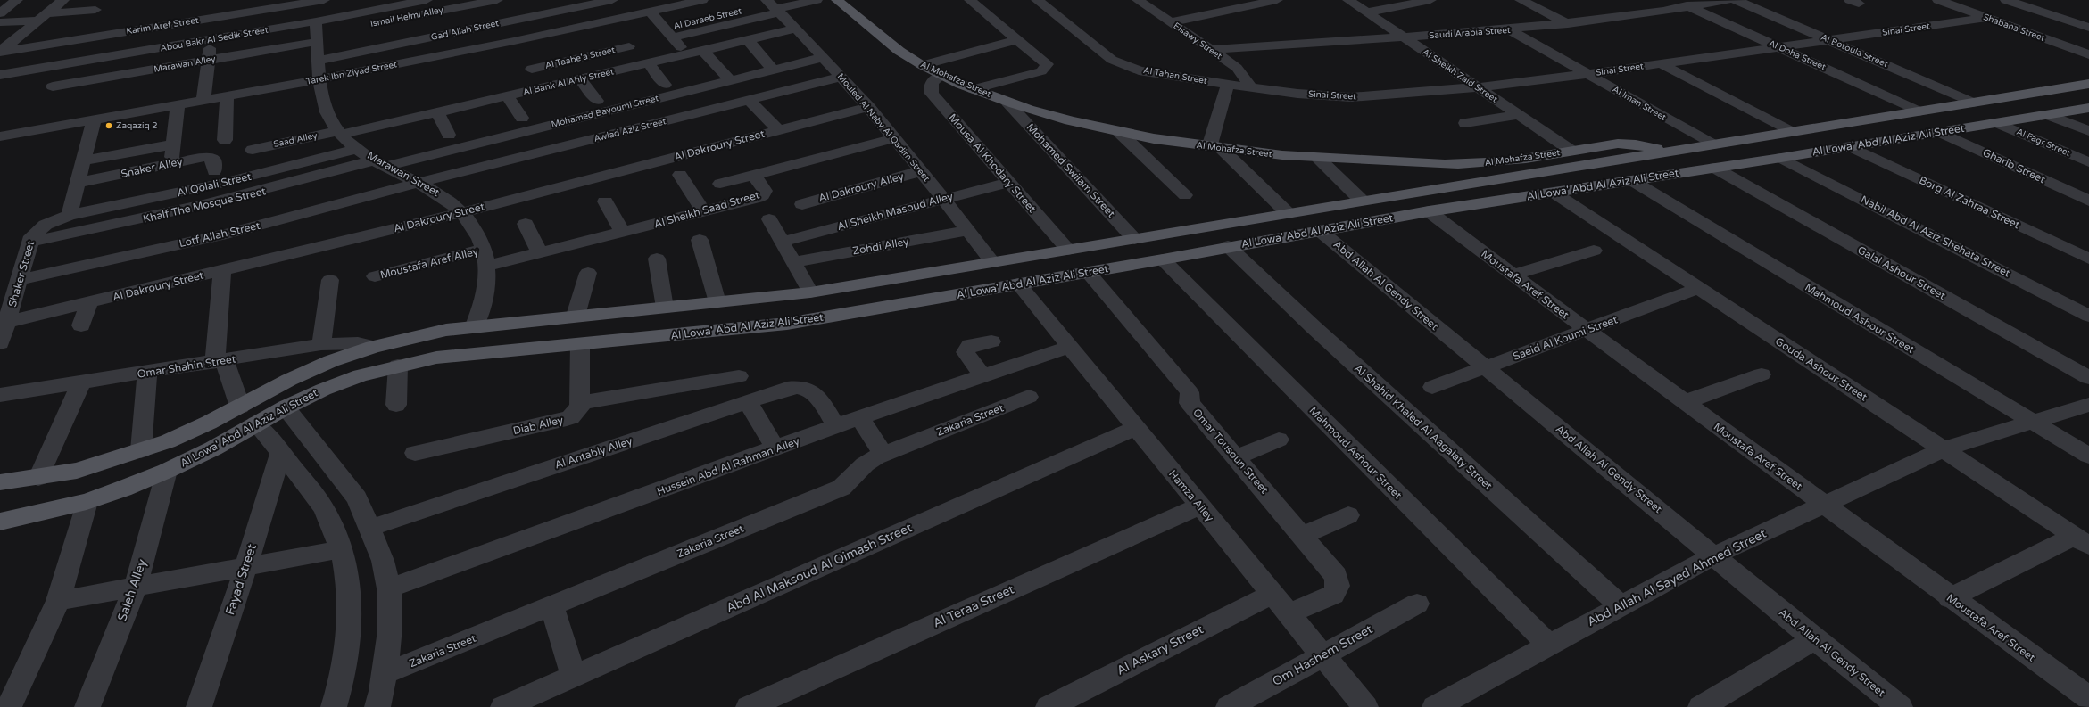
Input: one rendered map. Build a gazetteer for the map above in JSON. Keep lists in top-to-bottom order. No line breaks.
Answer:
{"streets":{"main road":["Al Mohafza Street","Al Lowa' Abd Al Aziz Ali Street"],"street":["Ismail Helmi Alley","Karim Aref Street","Shabana Street","Sinai Street","Gad Allah Street","Saudi Arabia Street","Abou Bakr Al Sedik Street","Eisawy Street","Al Botoula Street","Al Doha Street","Al Taabe'a Street","Marawan Alley","Tarek Ibn Ziyad Street","Al Tahan Street","Al Sheikh Zaid Street","Al Bank Al Ahly Street","Al Iman Street","Mohamed Bayoumi Street","Mouled Al Naby Al Qadim Street","Awlad Aziz Street","Saad Alley","Al Fagr Street","Al Dakroury Street","Mousa Al Khodary Street","Gharib Street","Shaker Alley","Mohamed Swilam Street","Marawan Street","Al Qolali Street","Al Dakroury Alley","Borg Al Zahraa Street","Khalf The Mosque Street","Al Sheikh Saad Street","Al Sheikh Masoud Alley","Lotf Allah Street","Nabil Abd Al Aziz Shehata Street","Zohdi Alley","Moustafa Aref Alley","Galal Ashour Street","Shaker Street","Moustafa Aref Street","Abd Allah Al Gendy Street","Mahmoud Ashour Street","Saeid Al Koumi Street","Omar Shahin Street","Gouda Ashour Street","Zakaria Street","Diab Alley","Al Shahid Khaled Al Aagalaty Street","Omar Tousoun Street","Al Antably Alley","Hussein Abd Al Rahman Alley","Hamza Alley","Abd Al Maksoud Al Qimash Street","Abd Allah Al Sayed Ahmed Street","Fayad Street","Saleh Alley","Al Teraa Street","Al Askary Street","Om Hashem Street"]},"crossings":[["Ismail Helmi Alley","Abou Bakr Al Sedik Street"],["Ismail Helmi Alley","Marawan Alley"],["Ismail Helmi Alley","Marawan Street"],["Shabana Street","Sinai Street"],["Sinai Street","Eisawy Street"],["Sinai Street","Al Botoula Street"],["Sinai Street","Al Doha Street"],["Sinai Street","Al Tahan Street"],["Sinai Street","Al Sheikh Zaid Street"],["Sinai Street","Al Iman Street"],["Gad Allah Street","Marawan Street"],["Saudi Arabia Street","Eisawy Street"],["Saudi Arabia Street","Al Doha Street"],["Saudi Arabia Street","Al Sheikh Zaid Street"],["Saudi Arabia Street","Al Iman Street"],["Abou Bakr Al Sedik Street","Marawan Alley"],["Abou Bakr Al Sedik Street","Marawan Street"],["Eisawy Street","Al Tahan Street"],["Al Botoula Street","Al Lowa' Abd Al Aziz Ali Street"],["Al Doha Street","Al Lowa' Abd Al Aziz Ali Street"],["Marawan Alley","Marawan Street"],["Tarek Ibn Ziyad Street","Marawan Street"],["Al Sheikh Zaid Street","Al Mohafza Street"],["Al Mohafza Street","Al Lowa' Abd Al Aziz Ali Street"],["Al Mohafza Street","Mousa Al Khodary Street"],["Al Mohafza Street","Mohamed Swilam Street"],["Al Bank Al Ahly Street","Mouled Al Naby Al Qadim Street"],["Al Bank Al Ahly Street","Saad Alley"],["Al Bank Al Ahly Street","Marawan Street"],["Al Iman Street","Al Lowa' Abd Al Aziz Ali Street"],["Mohamed Bayoumi Street","Mouled Al Naby Al Qadim Street"],["Mohamed Bayoumi Street","Marawan Street"],["Mohamed Bayoumi Street","Khalf The Mosque Street"],["Mouled Al Naby Al Qadim Street","Awlad Aziz Street"],["Mouled Al Naby Al Qadim Street","Al Lowa' Abd Al Aziz Ali Street"],["Mouled Al Naby Al Qadim Street","Al Dakroury Street"],["Mouled Al Naby Al Qadim Street","Al Dakroury Alley"],["Mouled Al Naby Al Qadim Street","Al Sheikh Saad Street"],["Mouled Al Naby Al Qadim Street","Al Sheikh Masoud Alley"],["Mouled Al Naby Al Qadim Street","Zohdi Alley"],["Awlad Aziz Street","Marawan Street"],["Awlad Aziz Street","Lotf Allah Street"],["Saad Alley","Marawan Street"],["Al Lowa' Abd Al Aziz Ali Street","Al Fagr Street"],["Al Lowa' Abd Al Aziz Ali Street","Mousa Al Khodary Street"],["Al Lowa' Abd Al Aziz Ali Street","Gharib Street"],["Al Lowa' Abd Al Aziz Ali Street","Mohamed Swilam Street"],["Al Lowa' Abd Al Aziz Ali Street","Marawan Street"],["Al Lowa' Abd Al Aziz Ali Street","Borg Al Zahraa Street"],["Al Lowa' Abd Al Aziz Ali Street","Nabil Abd Al Aziz Shehata Street"],["Al Lowa' Abd Al Aziz Ali Street","Galal Ashour Street"],["Al Lowa' Abd Al Aziz Ali Street","Moustafa Aref Street"],["Al Lowa' Abd Al Aziz Ali Street","Abd Allah Al Gendy Street"],["Al Lowa' Abd Al Aziz Ali Street","Mahmoud Ashour Street"],["Al Lowa' Abd Al Aziz Ali Street","Omar Shahin Street"],["Al Lowa' Abd Al Aziz Ali Street","Gouda Ashour Street"],["Al Lowa' Abd Al Aziz Ali Street","Al Shahid Khaled Al Aagalaty Street"],["Al Lowa' Abd Al Aziz Ali Street","Omar Tousoun Street"],["Al Lowa' Abd Al Aziz Ali Street","Hamza Alley"],["Al Lowa' Abd Al Aziz Ali Street","Saleh Alley"],["Al Dakroury Street","Marawan Street"],["Al Dakroury Street","Shaker Street"],["Mousa Al Khodary Street","Al Sheikh Masoud Alley"],["Marawan Street","Al Qolali Street"],["Marawan Street","Khalf The Mosque Street"],["Marawan Street","Al Sheikh Saad Street"],["Marawan Street","Lotf Allah Street"],["Marawan Street","Moustafa Aref Alley"],["Al Qolali Street","Shaker Street"],["Khalf The Mosque Street","Shaker Street"],["Al Sheikh Saad Street","Moustafa Aref Alley"],["Lotf Allah Street","Shaker Street"],["Moustafa Aref Street","Saeid Al Koumi Street"],["Moustafa Aref Street","Abd Allah Al Sayed Ahmed Street"],["Abd Allah Al Gendy Street","Saeid Al Koumi Street"],["Abd Allah Al Gendy Street","Abd Allah Al Sayed Ahmed Street"],["Mahmoud Ashour Street","Abd Allah Al Sayed Ahmed Street"],["Saeid Al Koumi Street","Gouda Ashour Street"],["Gouda Ashour Street","Abd Allah Al Sayed Ahmed Street"],["Al Shahid Khaled Al Aagalaty Street","Abd Allah Al Sayed Ahmed Street"],["Omar Tousoun Street","Hamza Alley"],["Al Antably Alley","Hussein Abd Al Rahman Alley"],["Hussein Abd Al Rahman Alley","Hamza Alley"],["Hamza Alley","Abd Al Maksoud Al Qimash Street"],["Hamza Alley","Al Teraa Street"],["Hamza Alley","Al Askary Street"],["Hamza Alley","Om Hashem Street"]],"places":["Zaqaziq 2"]}
